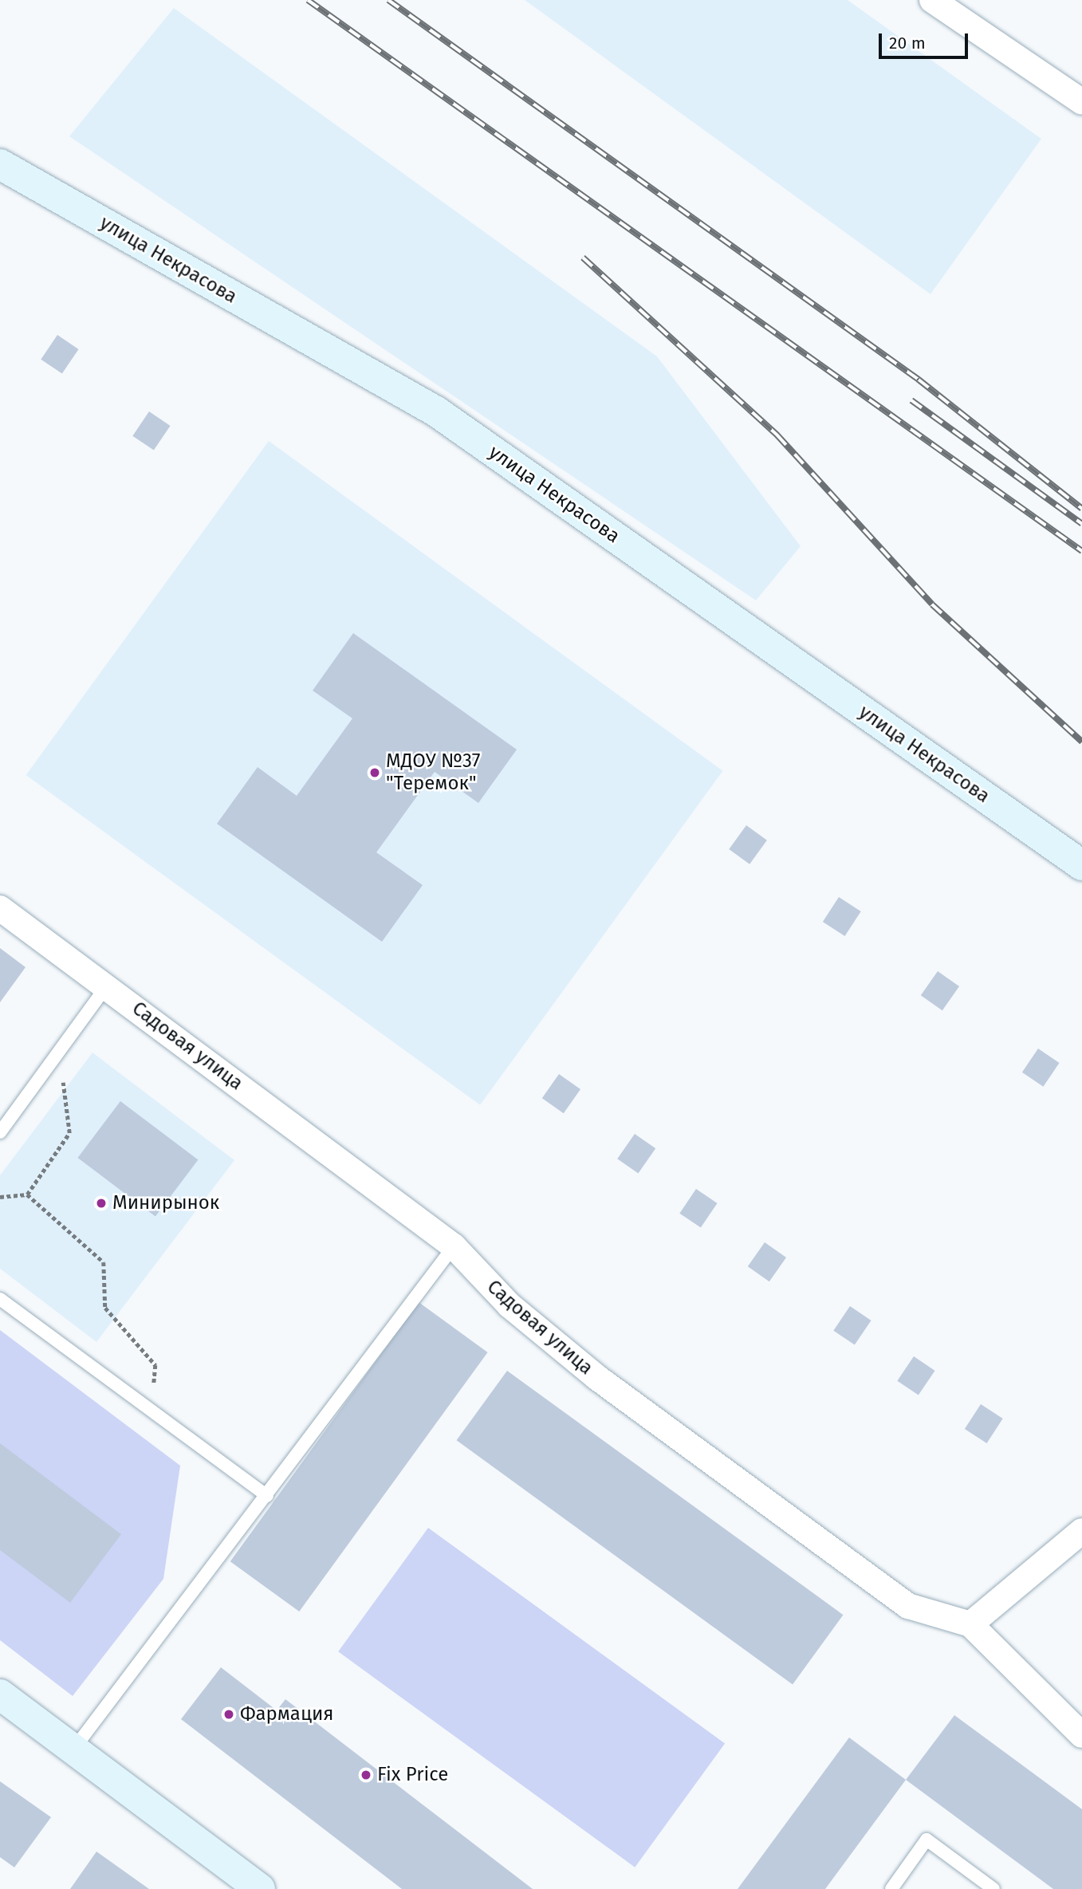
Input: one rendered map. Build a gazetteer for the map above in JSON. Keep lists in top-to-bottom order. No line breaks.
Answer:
{"streets":{"street":["улица Некрасова","Садовая улица"]},"places":["МДОУ №37 \"Теремок\"","Минирынок","Фармация","Fix Price"],"scale_bar":"20 m"}
